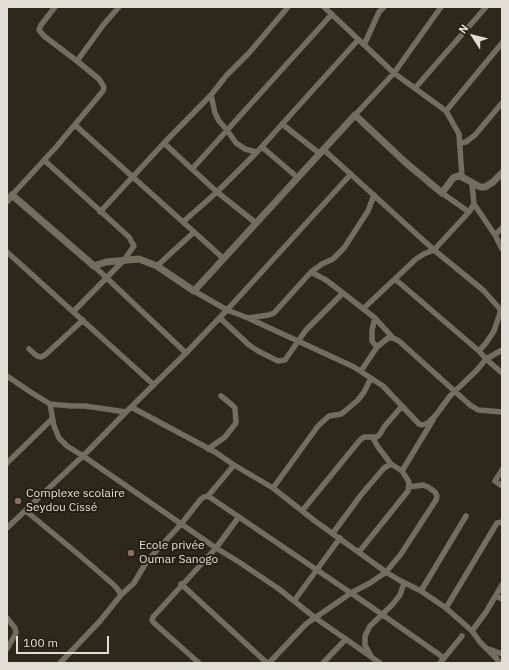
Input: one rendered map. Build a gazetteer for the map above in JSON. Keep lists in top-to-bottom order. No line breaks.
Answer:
{"places":["Complexe scolaire Seydou Cissé","Ecole privée Oumar Sanogo"],"scale_bar":"100 m","north":"top left"}
